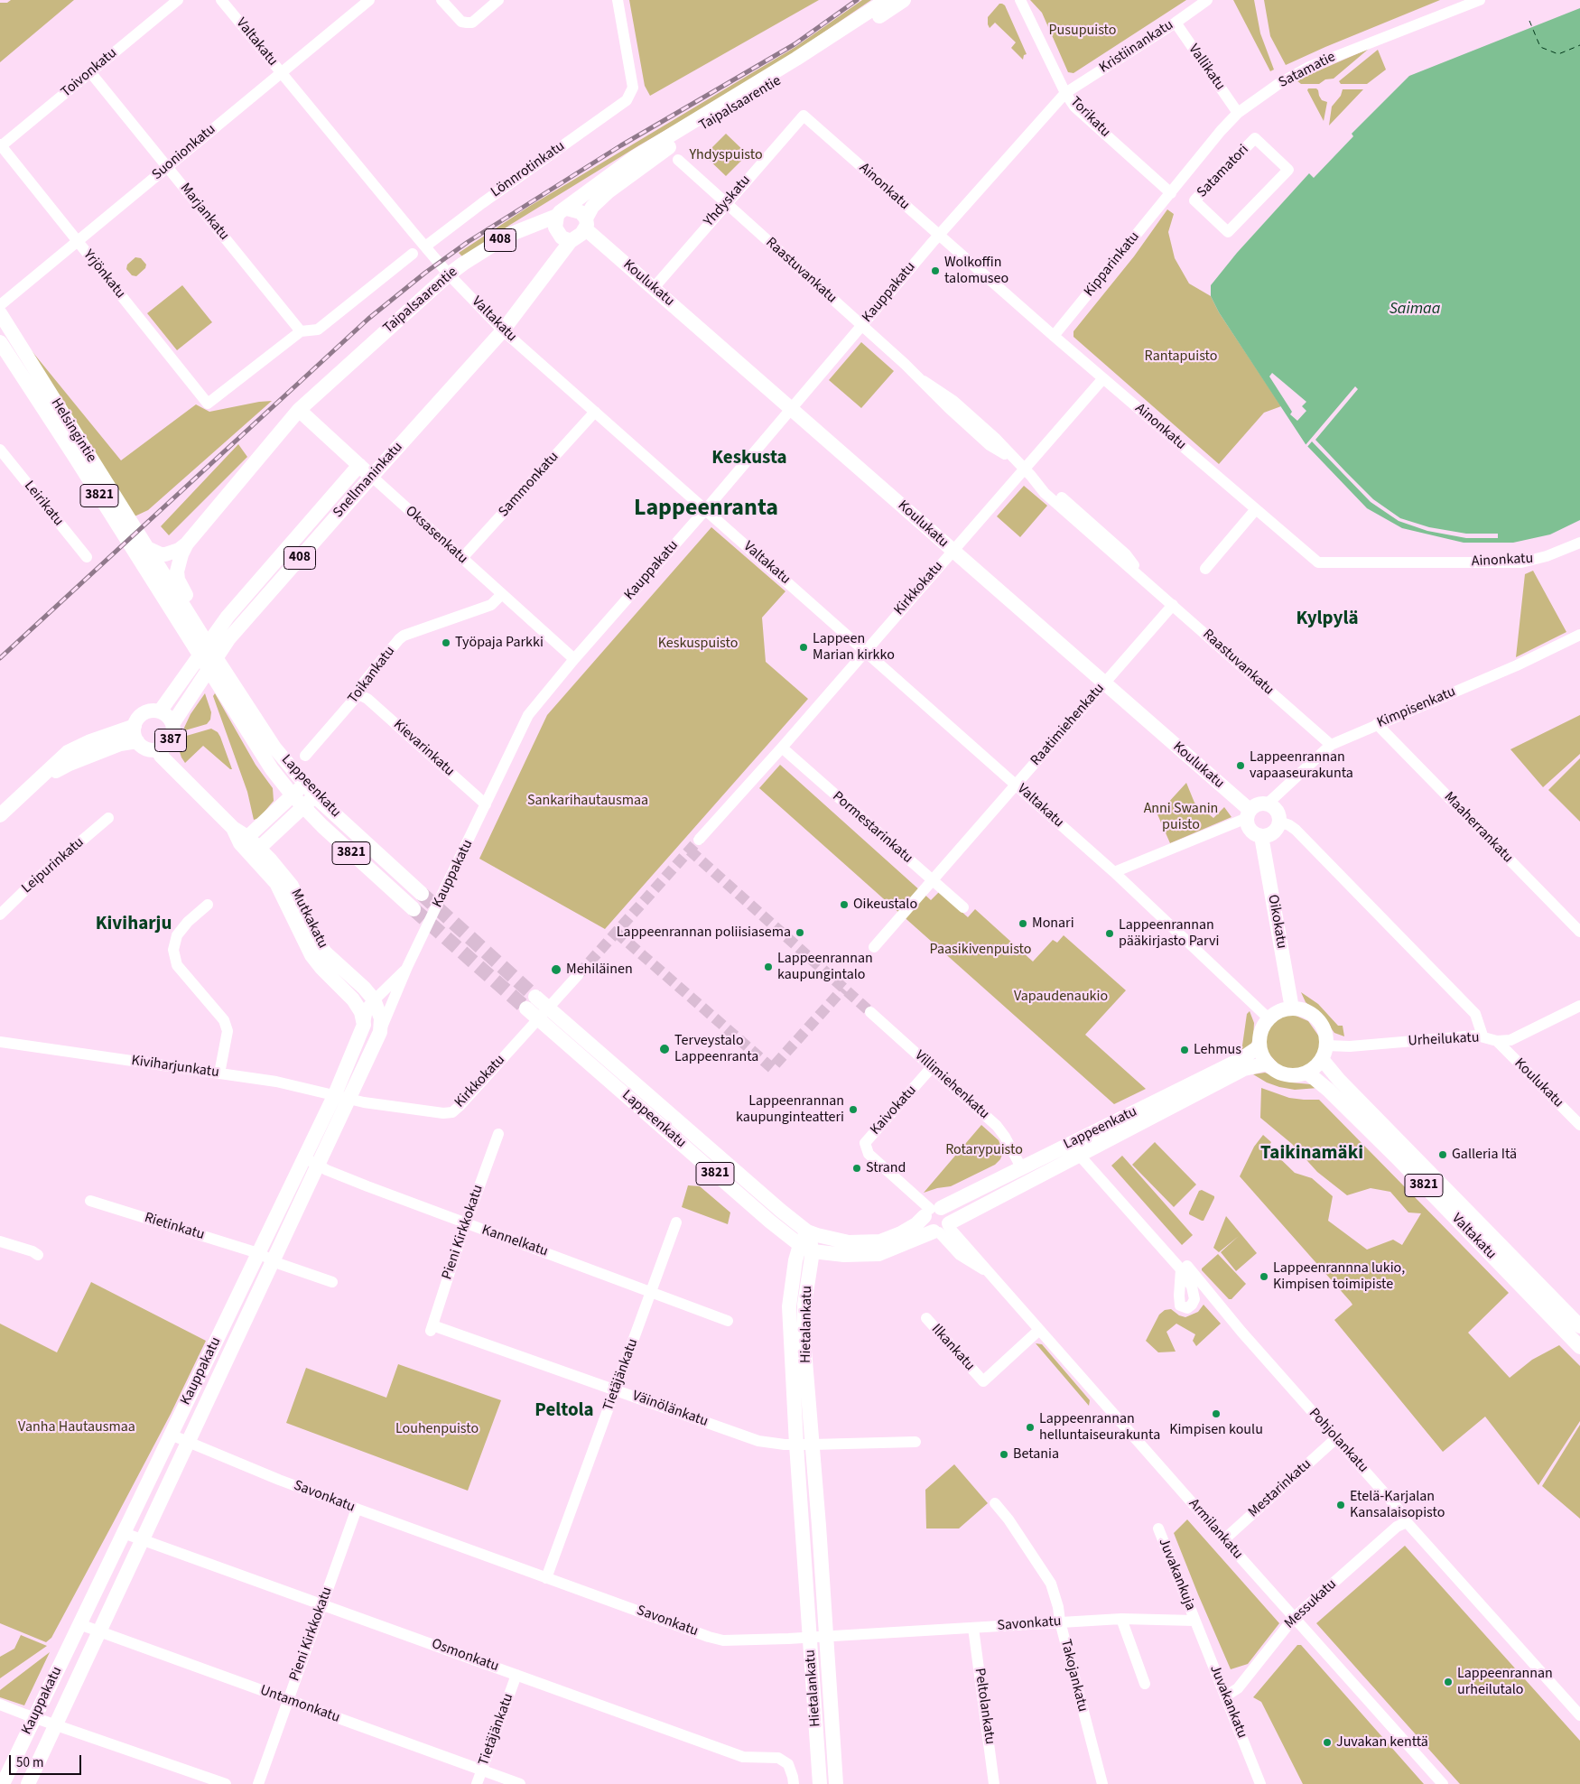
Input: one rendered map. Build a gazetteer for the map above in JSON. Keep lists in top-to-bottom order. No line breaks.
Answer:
{"streets":{"main road":["Valtakatu","Taipalsaarentie","408","Koulukatu","Kauppakatu","Helsingintie","Snellmaninkatu","3821","Oksasenkatu","387","Lappeenkatu","Mutkakatu","Oikokatu","Hietalankatu"],"street":["Kristiinankatu","Vallikatu","Satamatie","Toivonkatu","Torikatu","Suonionkatu","Lönnrotinkatu","Satamatori","Ainonkatu","Yhdyskatu","Marjankatu","Kipparinkatu","Raastuvankatu","Yrjönkatu","Sammonkatu","Leirikatu","Kirkkokatu","Toikankatu","Kimpisenkatu","Raatimiehenkatu","Kievarinkatu","Pormestarinkatu","Maaherrankatu","Leipurinkatu","Urheilukatu","Kiviharjunkatu","Villimiehenkatu","Kaivokatu","Rietinkatu","Pieni Kirkkokatu","Kannelkatu","Ilkankatu","Tietäjänkatu","Väinölänkatu","Pohjolankatu","Mestarinkatu","Savonkatu","Armilankatu","Juvakankuja","Messukatu","Osmonkatu","Takojankatu","Juvakankatu","Untamonkatu","Peltolankatu"]},"crossings":[["Valtakatu","Taipalsaarentie"],["Valtakatu","Suonionkatu"],["Valtakatu","Lönnrotinkatu"],["Valtakatu","Kauppakatu"],["Valtakatu","Snellmaninkatu"],["Valtakatu","Sammonkatu"],["Valtakatu","3821"],["Valtakatu","Kirkkokatu"],["Valtakatu","Raatimiehenkatu"],["Valtakatu","Lappeenkatu"],["Valtakatu","Oikokatu"],["Valtakatu","Urheilukatu"],["Kristiinankatu","Vallikatu"],["Kristiinankatu","Torikatu"],["Kristiinankatu","Kauppakatu"],["Vallikatu","Satamatie"],["Satamatie","Torikatu"],["Satamatie","Kipparinkatu"],["Toivonkatu","Marjankatu"],["Toivonkatu","Yrjönkatu"],["Taipalsaarentie","408"],["Taipalsaarentie","Koulukatu"],["Taipalsaarentie","Snellmaninkatu"],["Taipalsaarentie","Oksasenkatu"],["Torikatu","Kipparinkatu"],["Torikatu","Kauppakatu"],["Suonionkatu","Marjankatu"],["Suonionkatu","Yrjönkatu"],["Ainonkatu","Yhdyskatu"],["Ainonkatu","Kipparinkatu"],["Ainonkatu","Kauppakatu"],["Ainonkatu","Kirkkokatu"],["Yhdyskatu","Raastuvankatu"],["Yhdyskatu","Koulukatu"],["Marjankatu","Yrjönkatu"],["408","Helsingintie"],["408","Oksasenkatu"],["Raastuvankatu","Kauppakatu"],["Raastuvankatu","Kirkkokatu"],["Raastuvankatu","Kimpisenkatu"],["Raastuvankatu","Raatimiehenkatu"],["Koulukatu","Kauppakatu"],["Koulukatu","Snellmaninkatu"],["Koulukatu","Kirkkokatu"],["Koulukatu","Kimpisenkatu"],["Koulukatu","Raatimiehenkatu"],["Koulukatu","Oikokatu"],["Koulukatu","Urheilukatu"],["Kauppakatu","Oksasenkatu"],["Kauppakatu","Kirkkokatu"],["Kauppakatu","Kievarinkatu"],["Kauppakatu","Mutkakatu"],["Kauppakatu","Kiviharjunkatu"],["Kauppakatu","Rietinkatu"],["Kauppakatu","Kannelkatu"],["Kauppakatu","Savonkatu"],["Kauppakatu","Osmonkatu"],["Kauppakatu","Untamonkatu"],["Helsingintie","Lappeenkatu"],["Snellmaninkatu","Oksasenkatu"],["Snellmaninkatu","387"],["Snellmaninkatu","Mutkakatu"],["Sammonkatu","Oksasenkatu"],["3821","Lappeenkatu"],["3821","Oikokatu"],["3821","Urheilukatu"],["Oksasenkatu","Toikankatu"],["Kirkkokatu","Lappeenkatu"],["Kirkkokatu","Pormestarinkatu"],["Kirkkokatu","Kiviharjunkatu"],["Toikankatu","Kievarinkatu"],["Kimpisenkatu","Maaherrankatu"],["Kimpisenkatu","Oikokatu"],["Raatimiehenkatu","Pormestarinkatu"],["387","Mutkakatu"],["Lappeenkatu","Oikokatu"],["Lappeenkatu","Urheilukatu"],["Lappeenkatu","Villimiehenkatu"],["Lappeenkatu","Kaivokatu"],["Lappeenkatu","Hietalankatu"],["Lappeenkatu","Pohjolankatu"],["Lappeenkatu","Armilankatu"],["Oikokatu","Urheilukatu"],["Villimiehenkatu","Kaivokatu"],["Pieni Kirkkokatu","Kannelkatu"],["Pieni Kirkkokatu","Väinölänkatu"],["Pieni Kirkkokatu","Savonkatu"],["Pieni Kirkkokatu","Osmonkatu"],["Pieni Kirkkokatu","Untamonkatu"],["Kannelkatu","Tietäjänkatu"],["Hietalankatu","Väinölänkatu"],["Hietalankatu","Savonkatu"],["Ilkankatu","Armilankatu"],["Tietäjänkatu","Väinölänkatu"],["Tietäjänkatu","Savonkatu"],["Tietäjänkatu","Osmonkatu"],["Tietäjänkatu","Untamonkatu"],["Pohjolankatu","Mestarinkatu"],["Pohjolankatu","Messukatu"],["Mestarinkatu","Armilankatu"],["Savonkatu","Juvakankuja"],["Savonkatu","Takojankatu"],["Savonkatu","Juvakankatu"],["Savonkatu","Peltolankatu"],["Armilankatu","Messukatu"],["Juvakankuja","Juvakankatu"],["Messukatu","Juvakankatu"]],"districts":["Keskusta","Lappeenranta","Kylpylä","Kiviharju","Taikinamäki","Peltola"],"water":["Saimaa"],"parks":["Pusupuisto","Yhdyspuisto","Rantapuisto","Keskuspuisto","Sankarihautausmaa","Anni Swanin puisto","Paasikivenpuisto","Vapaudenaukio","Rotarypuisto","Vanha Hautausmaa","Louhenpuisto"],"places":["Wolkoffin talomuseo","Työpaja Parkki","Lappeen Marian kirkko","Lappeenrannan vapaaseurakunta","Oikeustalo","Monari","Lappeenrannan poliisiasema","Lappeenrannan pääkirjasto Parvi","Lappeenrannan kaupungintalo","Mehiläinen","Terveystalo Lappeenranta","Lehmus","Lappeenrannan kaupunginteatteri","Galleria Itä","Strand","Lappeenrannna lukio, Kimpisen toimipiste","Kimpisen koulu","Lappeenrannan helluntaiseurakunta","Betania","Etelä-Karjalan Kansalaisopisto","Lappeenrannan urheilutalo","Juvakan kenttä"],"scale_bar":"50 m"}
